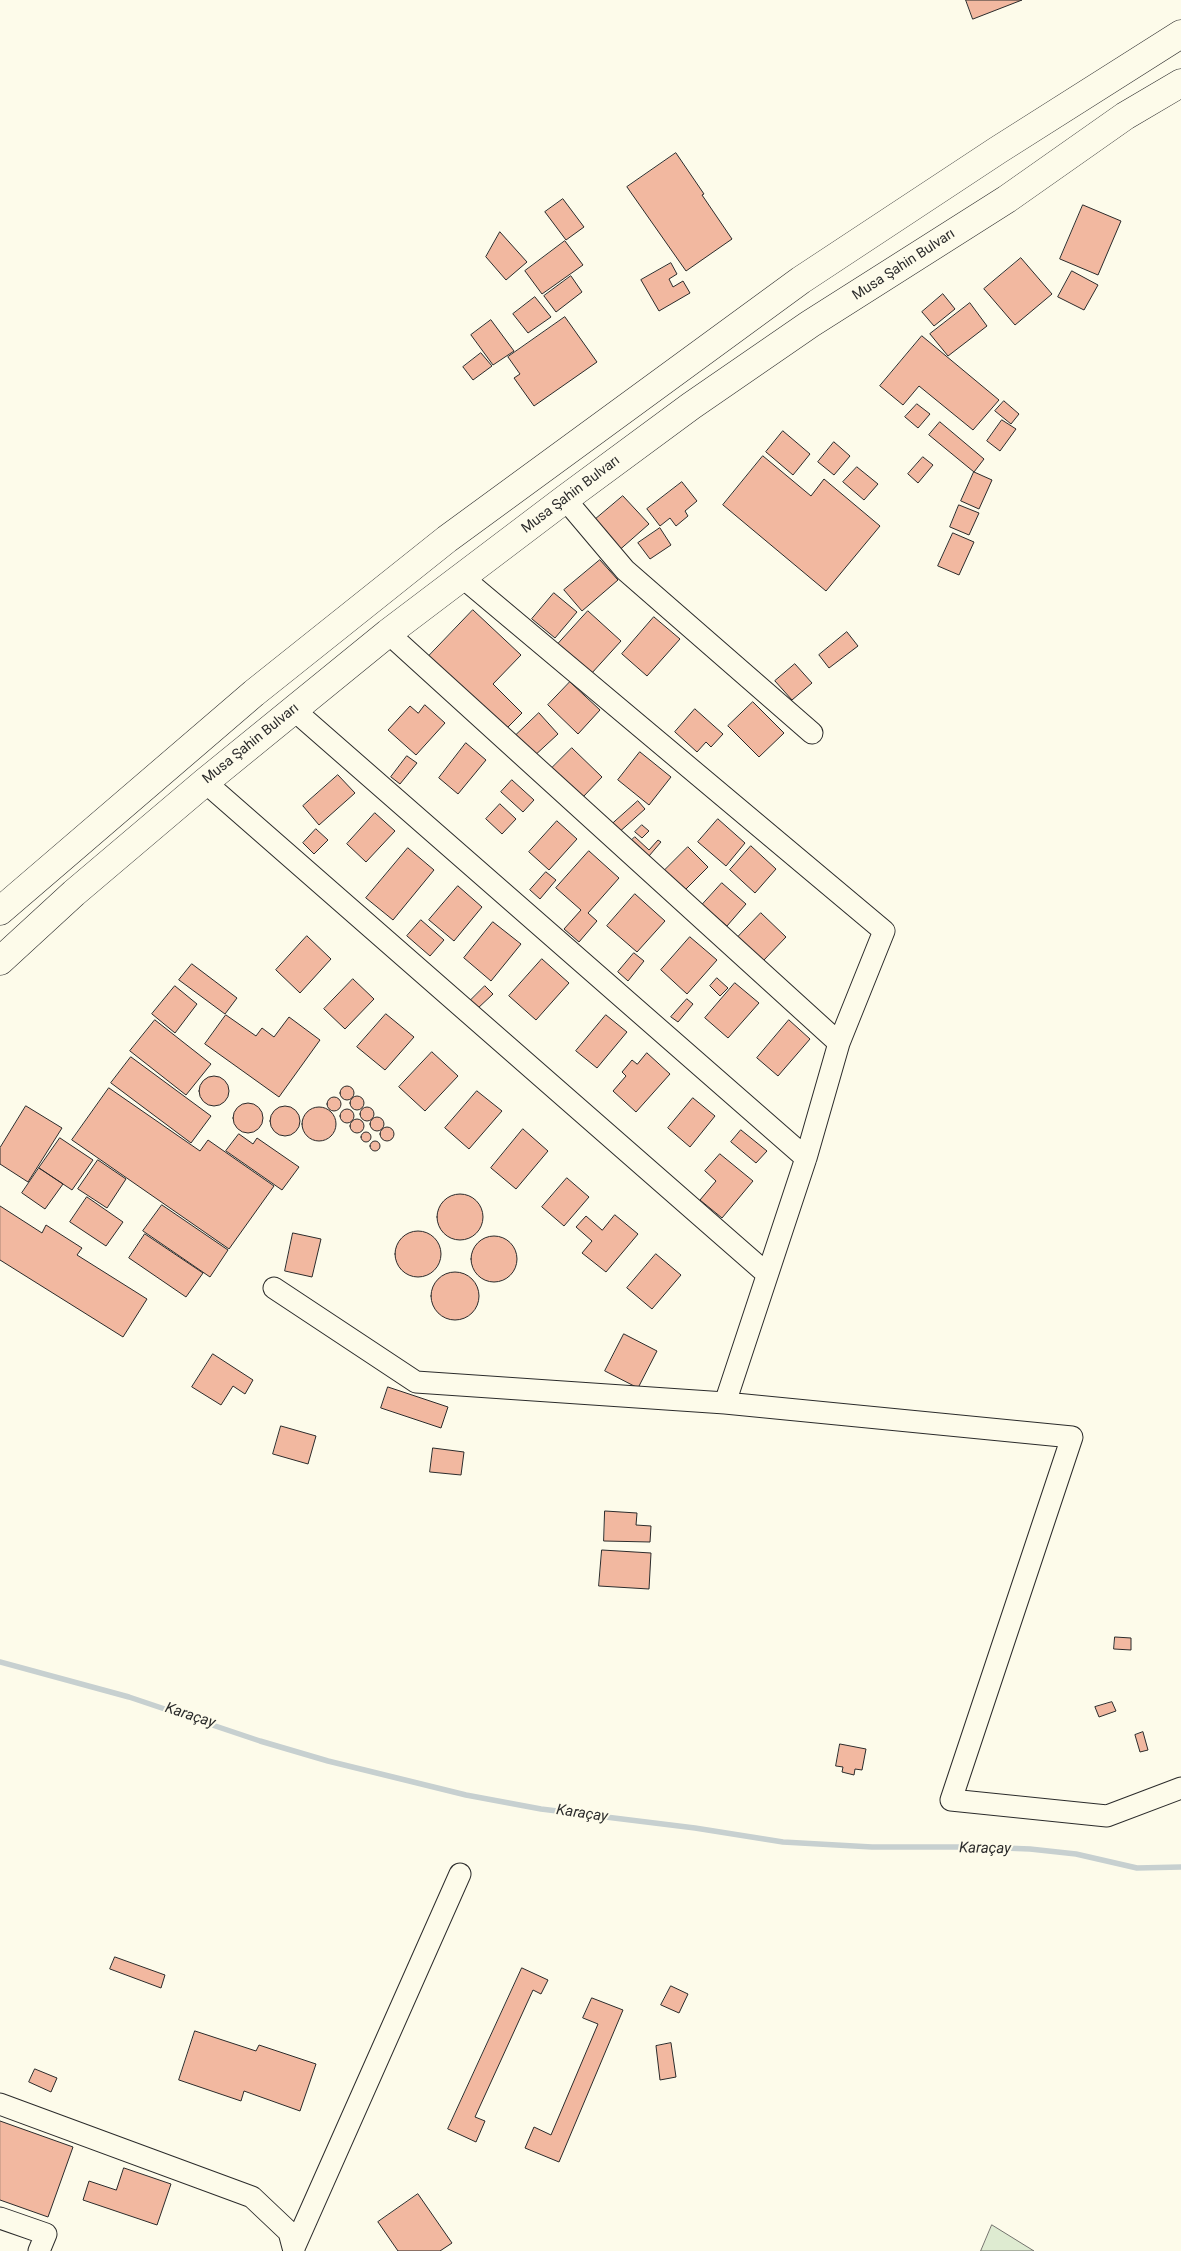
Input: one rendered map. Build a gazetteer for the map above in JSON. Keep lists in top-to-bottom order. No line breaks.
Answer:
{"streets":{"highway":["Musa Şahin Bulvarı"]},"water":["Karaçay"]}
